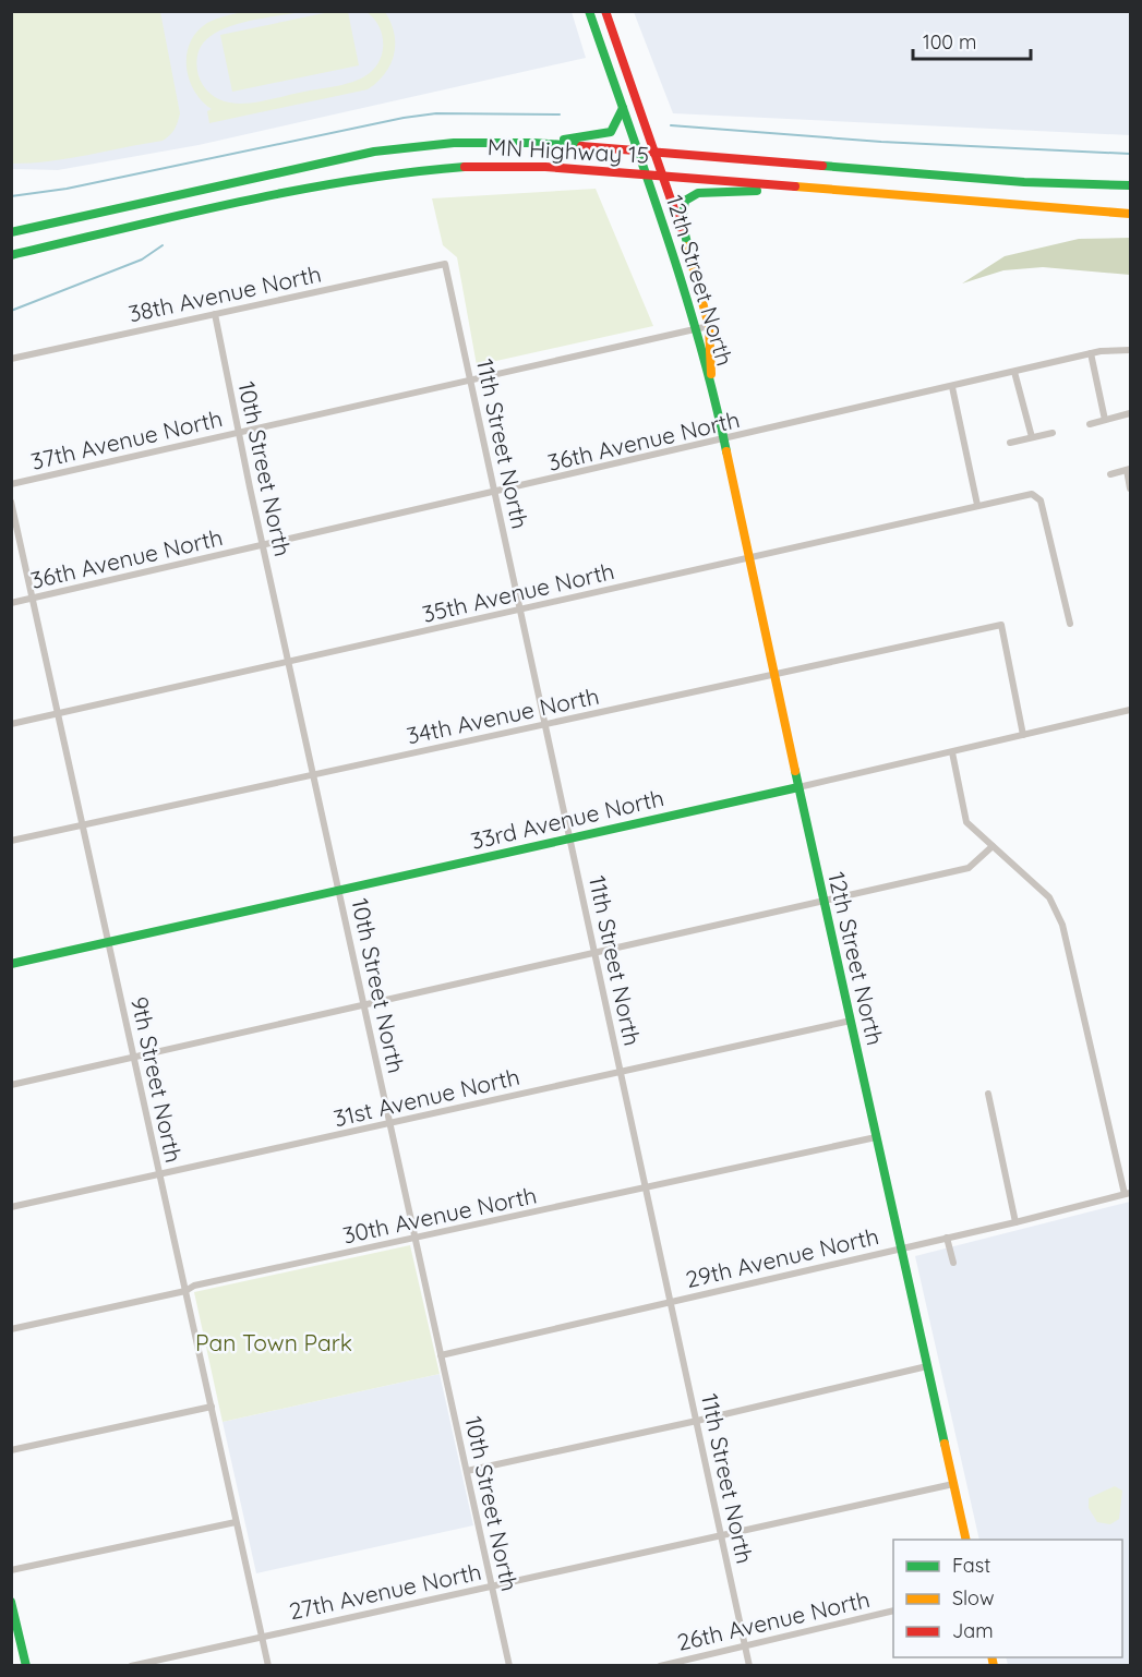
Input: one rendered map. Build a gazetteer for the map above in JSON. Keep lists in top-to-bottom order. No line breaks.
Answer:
{"streets":{"main road":["MN Highway 15","12th Street North","33rd Avenue North"],"street":["38th Avenue North","37th Avenue North","36th Avenue North","11th Street North","10th Street North","35th Avenue North","34th Avenue North","9th Street North","31st Avenue North","30th Avenue North","29th Avenue North","27th Avenue North","26th Avenue North"]},"crossings":[["MN Highway 15","12th Street North"],["12th Street North","37th Avenue North"],["12th Street North","36th Avenue North"],["12th Street North","35th Avenue North"],["12th Street North","34th Avenue North"],["12th Street North","33rd Avenue North"],["12th Street North","31st Avenue North"],["12th Street North","30th Avenue North"],["12th Street North","29th Avenue North"],["12th Street North","27th Avenue North"],["38th Avenue North","11th Street North"],["38th Avenue North","10th Street North"],["37th Avenue North","11th Street North"],["37th Avenue North","10th Street North"],["36th Avenue North","11th Street North"],["36th Avenue North","10th Street North"],["36th Avenue North","9th Street North"],["11th Street North","35th Avenue North"],["11th Street North","34th Avenue North"],["11th Street North","33rd Avenue North"],["11th Street North","31st Avenue North"],["11th Street North","30th Avenue North"],["11th Street North","29th Avenue North"],["11th Street North","27th Avenue North"],["11th Street North","26th Avenue North"],["10th Street North","35th Avenue North"],["10th Street North","34th Avenue North"],["10th Street North","33rd Avenue North"],["10th Street North","31st Avenue North"],["10th Street North","30th Avenue North"],["10th Street North","29th Avenue North"],["10th Street North","27th Avenue North"],["35th Avenue North","9th Street North"],["34th Avenue North","33rd Avenue North"],["34th Avenue North","9th Street North"],["33rd Avenue North","9th Street North"],["9th Street North","31st Avenue North"],["9th Street North","30th Avenue North"],["9th Street North","27th Avenue North"]],"parks":["Pan Town Park"],"legend":["Fast","Slow","Jam"],"scale_bar":"100 m"}
